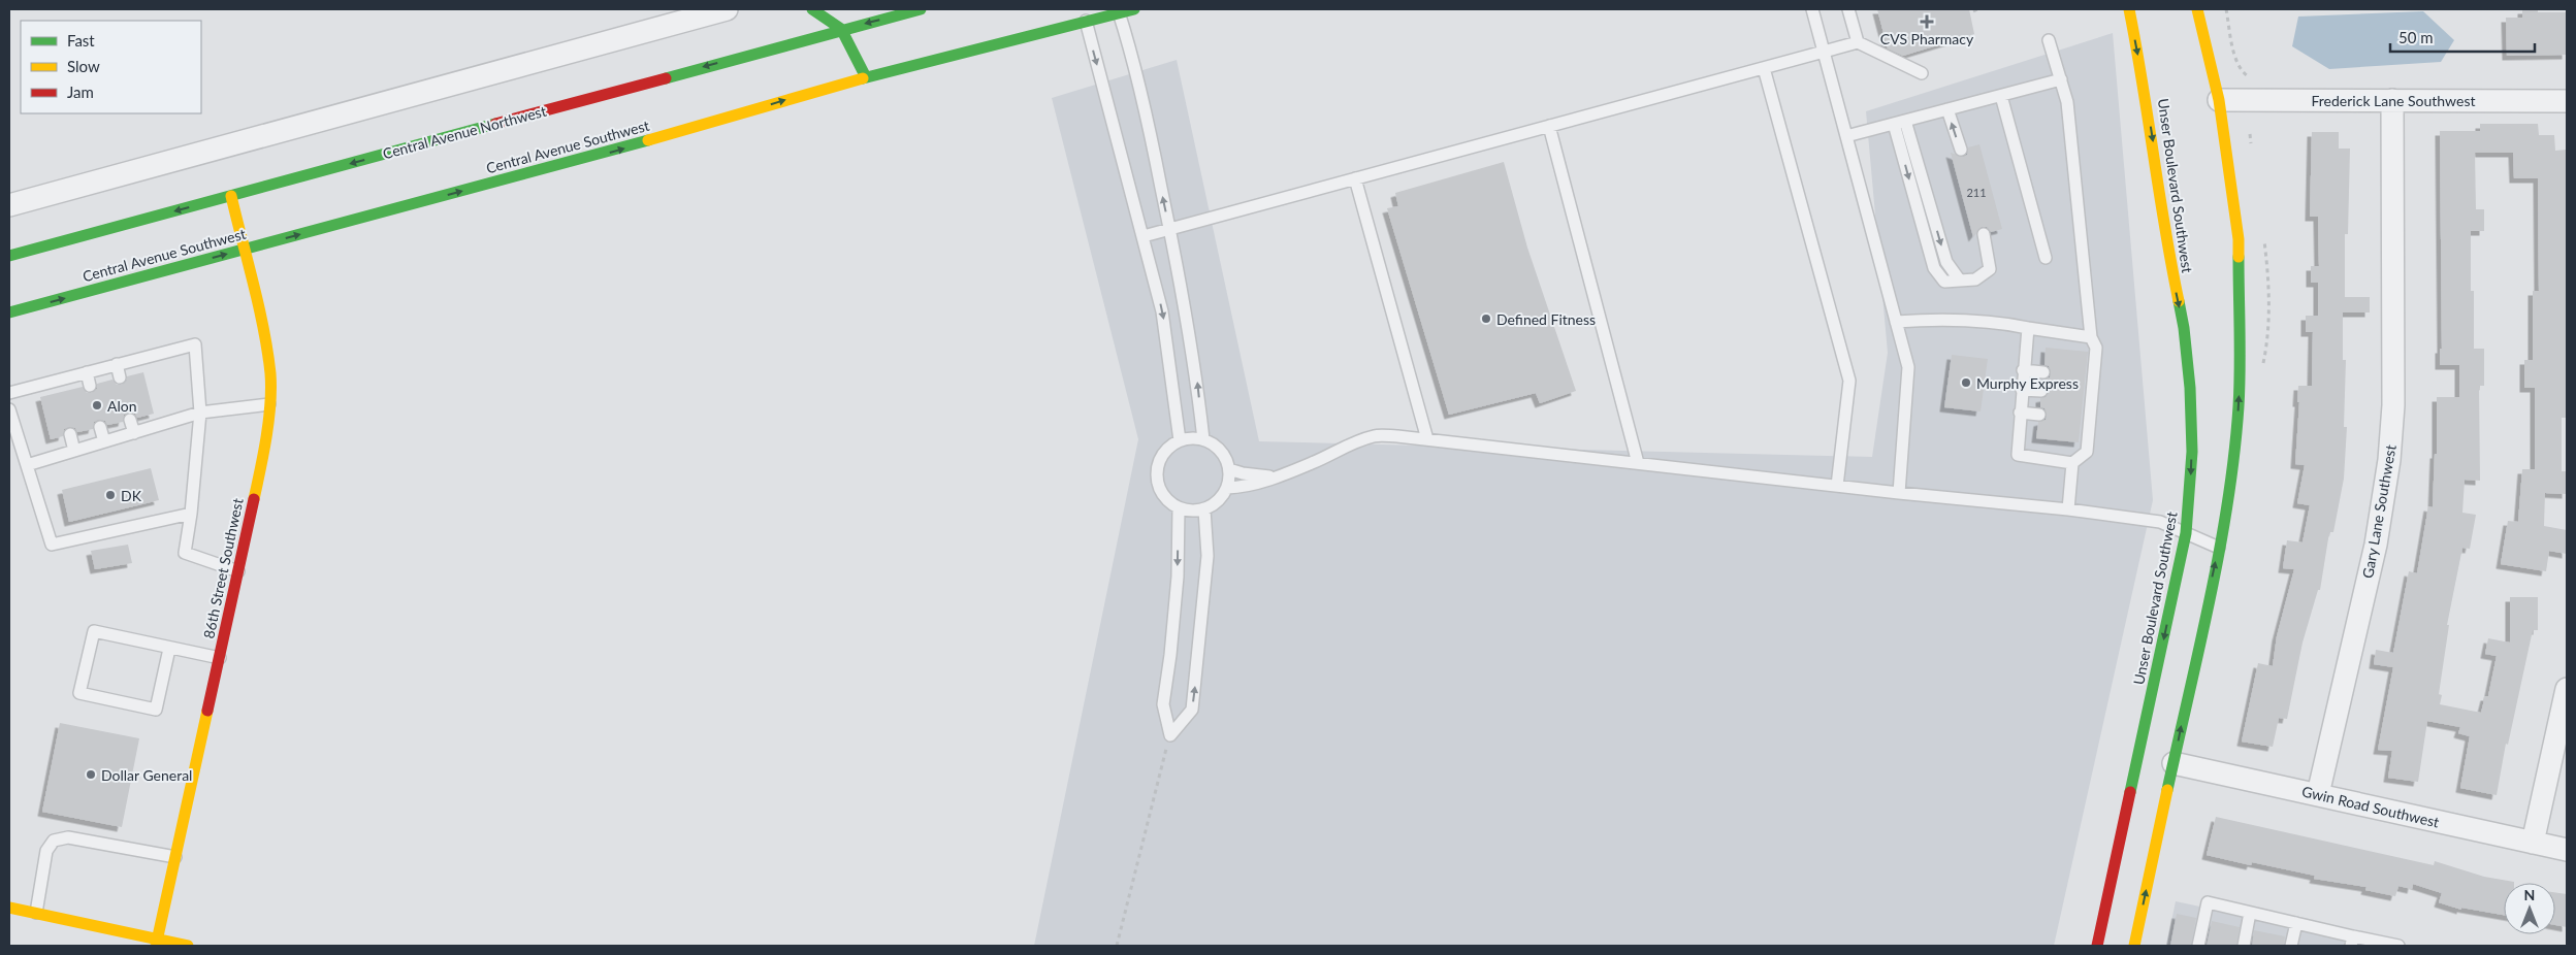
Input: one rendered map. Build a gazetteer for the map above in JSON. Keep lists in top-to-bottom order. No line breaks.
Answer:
{"streets":{"main road":["Central Avenue Northwest","Central Avenue Southwest","Unser Boulevard Southwest","86th Street Southwest"],"street":["Frederick Lane Southwest","Gary Lane Southwest","Gwin Road Southwest"]},"crossings":[["Frederick Lane Southwest","Gary Lane Southwest"],["Central Avenue Northwest","86th Street Southwest"],["Central Avenue Southwest","86th Street Southwest"],["Gary Lane Southwest","Gwin Road Southwest"]],"one_way":["Central Avenue Northwest","Central Avenue Southwest"],"places":{"health":["CVS Pharmacy"],"other":["Defined Fitness","Murphy Express","Alon","DK","Dollar General"]},"house_numbers":["211"],"legend":["Fast","Slow","Jam"],"scale_bar":"50 m","north":"top"}
